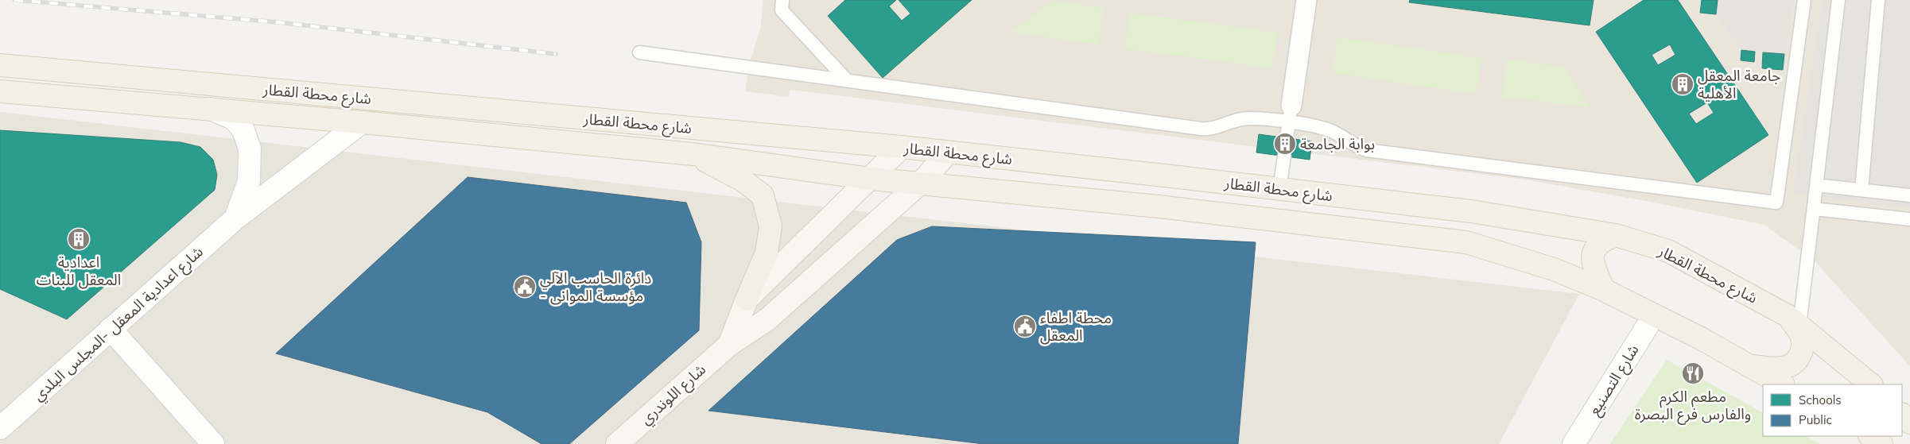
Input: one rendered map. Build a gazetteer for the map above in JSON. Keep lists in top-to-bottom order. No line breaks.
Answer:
{"streets":{"main road":["شارع محطة القطار","شارع اللوندري"],"street":["شارع اعدادية المعقل -المجلس البلدي","شارع التصنيع"]},"crossings":[["شارع محطة القطار","شارع اعدادية المعقل -المجلس البلدي"],["شارع محطة القطار","شارع التصنيع"],["شارع محطة القطار","شارع اللوندري"]],"places":{"building":["جامعة المعقل الأهلية","بوابة الجامعة","اعدادية المعقل للبنات"],"public building":["دائرة الحاسب الآلي - مؤسسة الموانى","محطة اطفاء المعقل"],"restaurant":["مطعم الكرم والفارس فرع البصرة"]},"legend":["Schools","Public"]}
